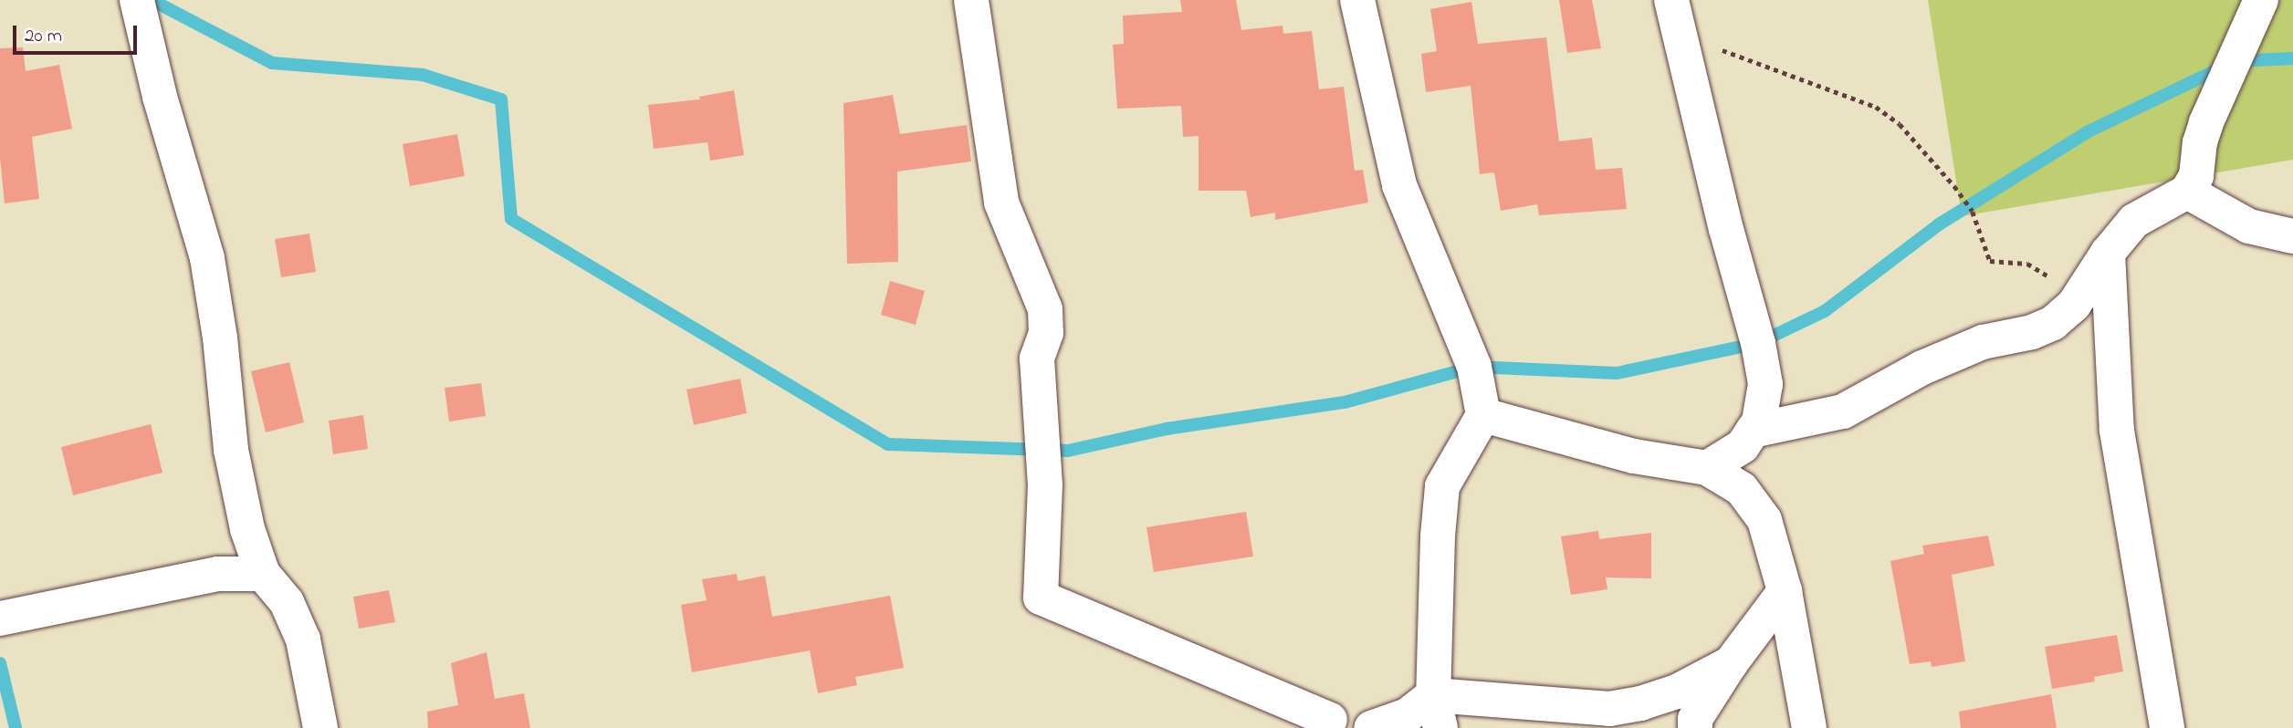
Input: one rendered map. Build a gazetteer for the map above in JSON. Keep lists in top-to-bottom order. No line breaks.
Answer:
{"scale_bar":"20 m"}
